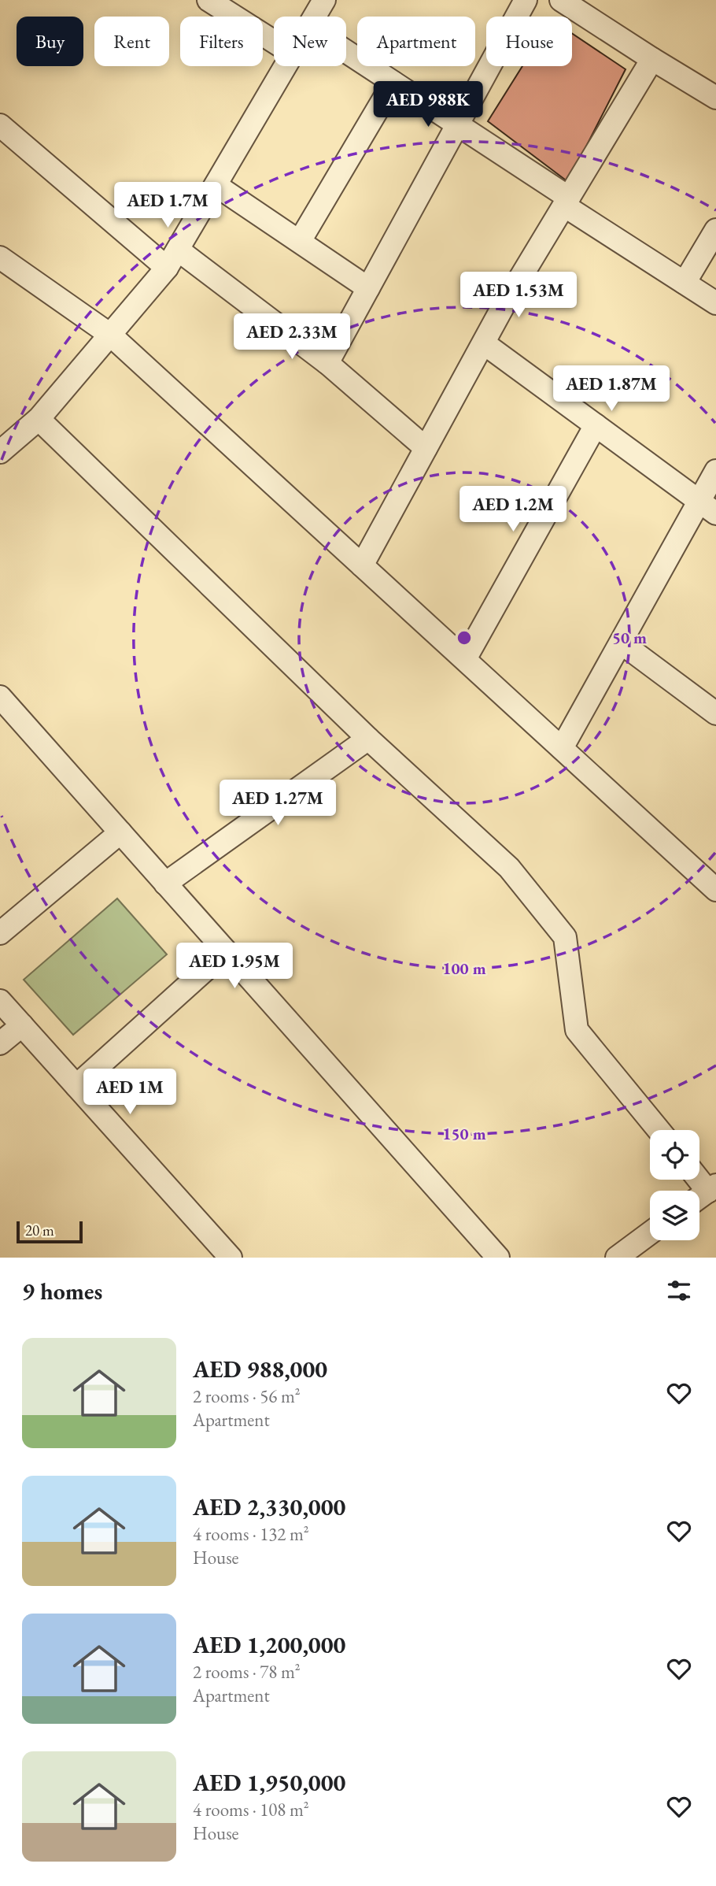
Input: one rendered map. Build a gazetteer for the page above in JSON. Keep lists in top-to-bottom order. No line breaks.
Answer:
{"scale_bar":"20 m","page":{"chip":["Buy","Rent","Filters","New","Apartment","House"],"price":["AED 988K","AED 1.7M","AED 1.53M","AED 2.33M","AED 1.87M","AED 1.2M","AED 1.27M","AED 1.95M","AED 1M"],"scale":"20 m","heading":"9 homes","list":[{"name":"AED 988,000","note":"2 rooms · 56 m² · Apartment"},{"name":"AED 2,330,000","note":"4 rooms · 132 m² · House"},{"name":"AED 1,200,000","note":"2 rooms · 78 m² · Apartment"},{"name":"AED 1,950,000","note":"4 rooms · 108 m² · House"}]},"rings":["50 m","100 m","150 m"]}
